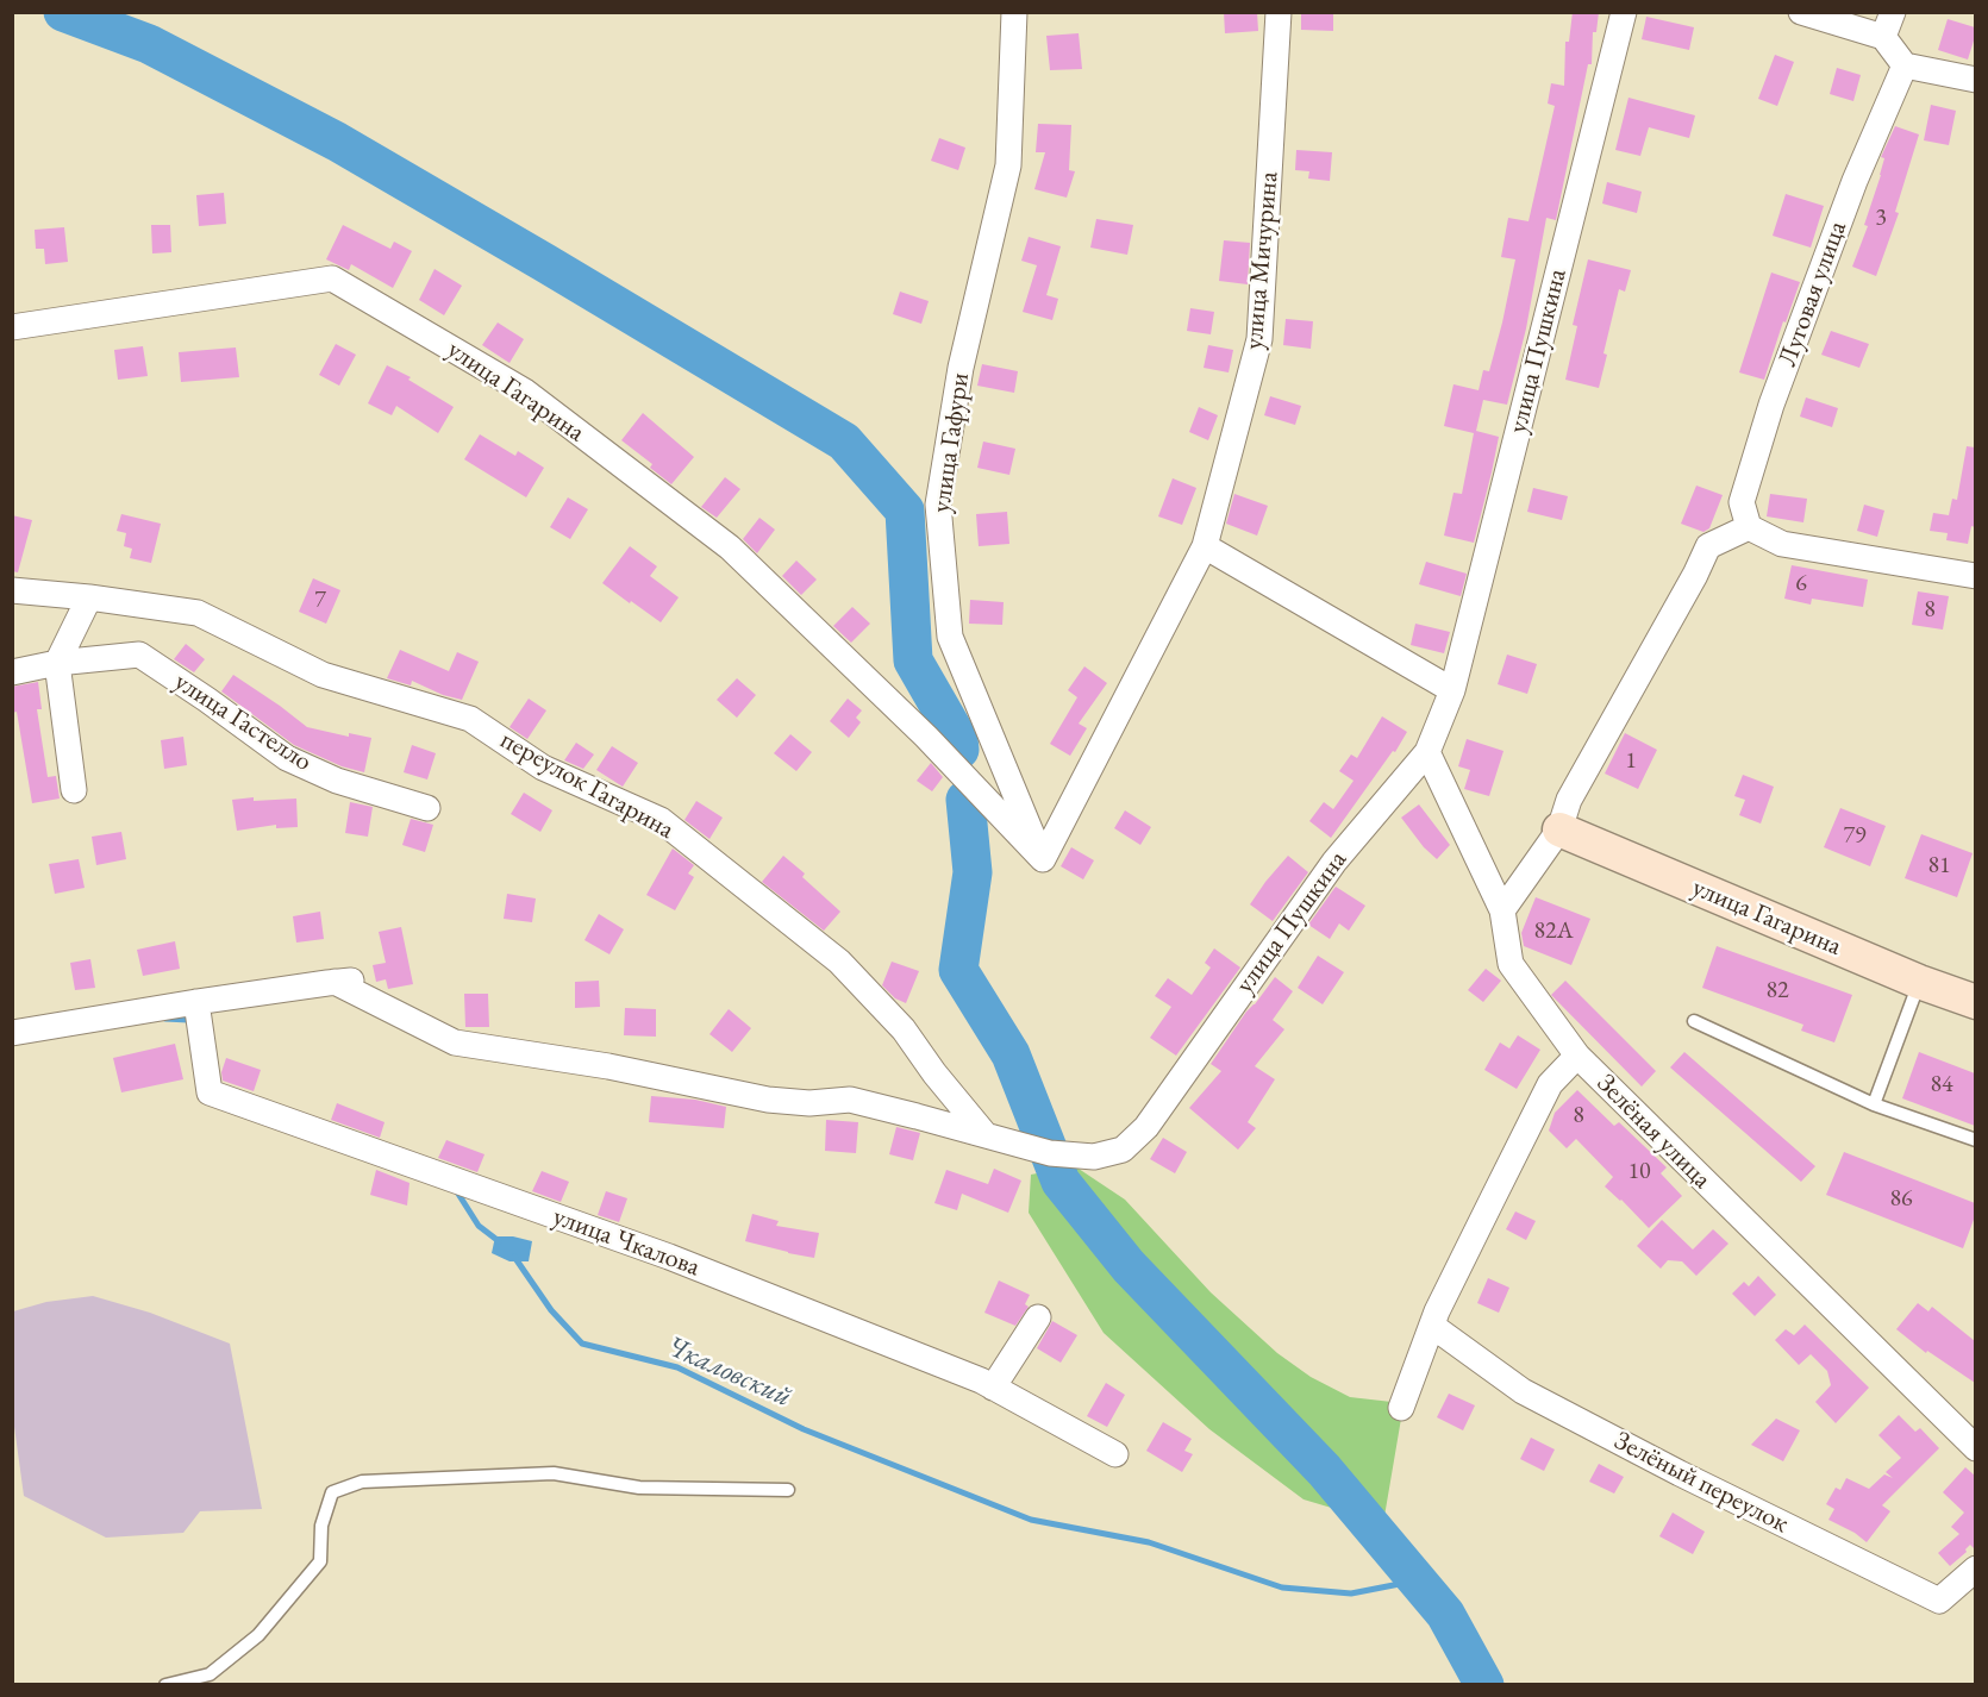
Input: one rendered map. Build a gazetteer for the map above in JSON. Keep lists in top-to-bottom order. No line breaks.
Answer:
{"streets":{"street":["улица Мичурина","Луговая улица","улица Пушкина","улица Гагарина","улица Гафури","улица Гастелло","переулок Гагарина","Зелёная улица","улица Чкалова","Зелёный переулок"]},"crossings":[["улица Мичурина","улица Гагарина"],["улица Мичурина","улица Гафури"],["улица Пушкина","переулок Гагарина"],["улица Пушкина","Зелёная улица"],["улица Гагарина","улица Гафури"]],"water":["Чкаловский"],"house_numbers":["3","6","7","8","1","79","81","82А","82","84","8","10","86"]}
